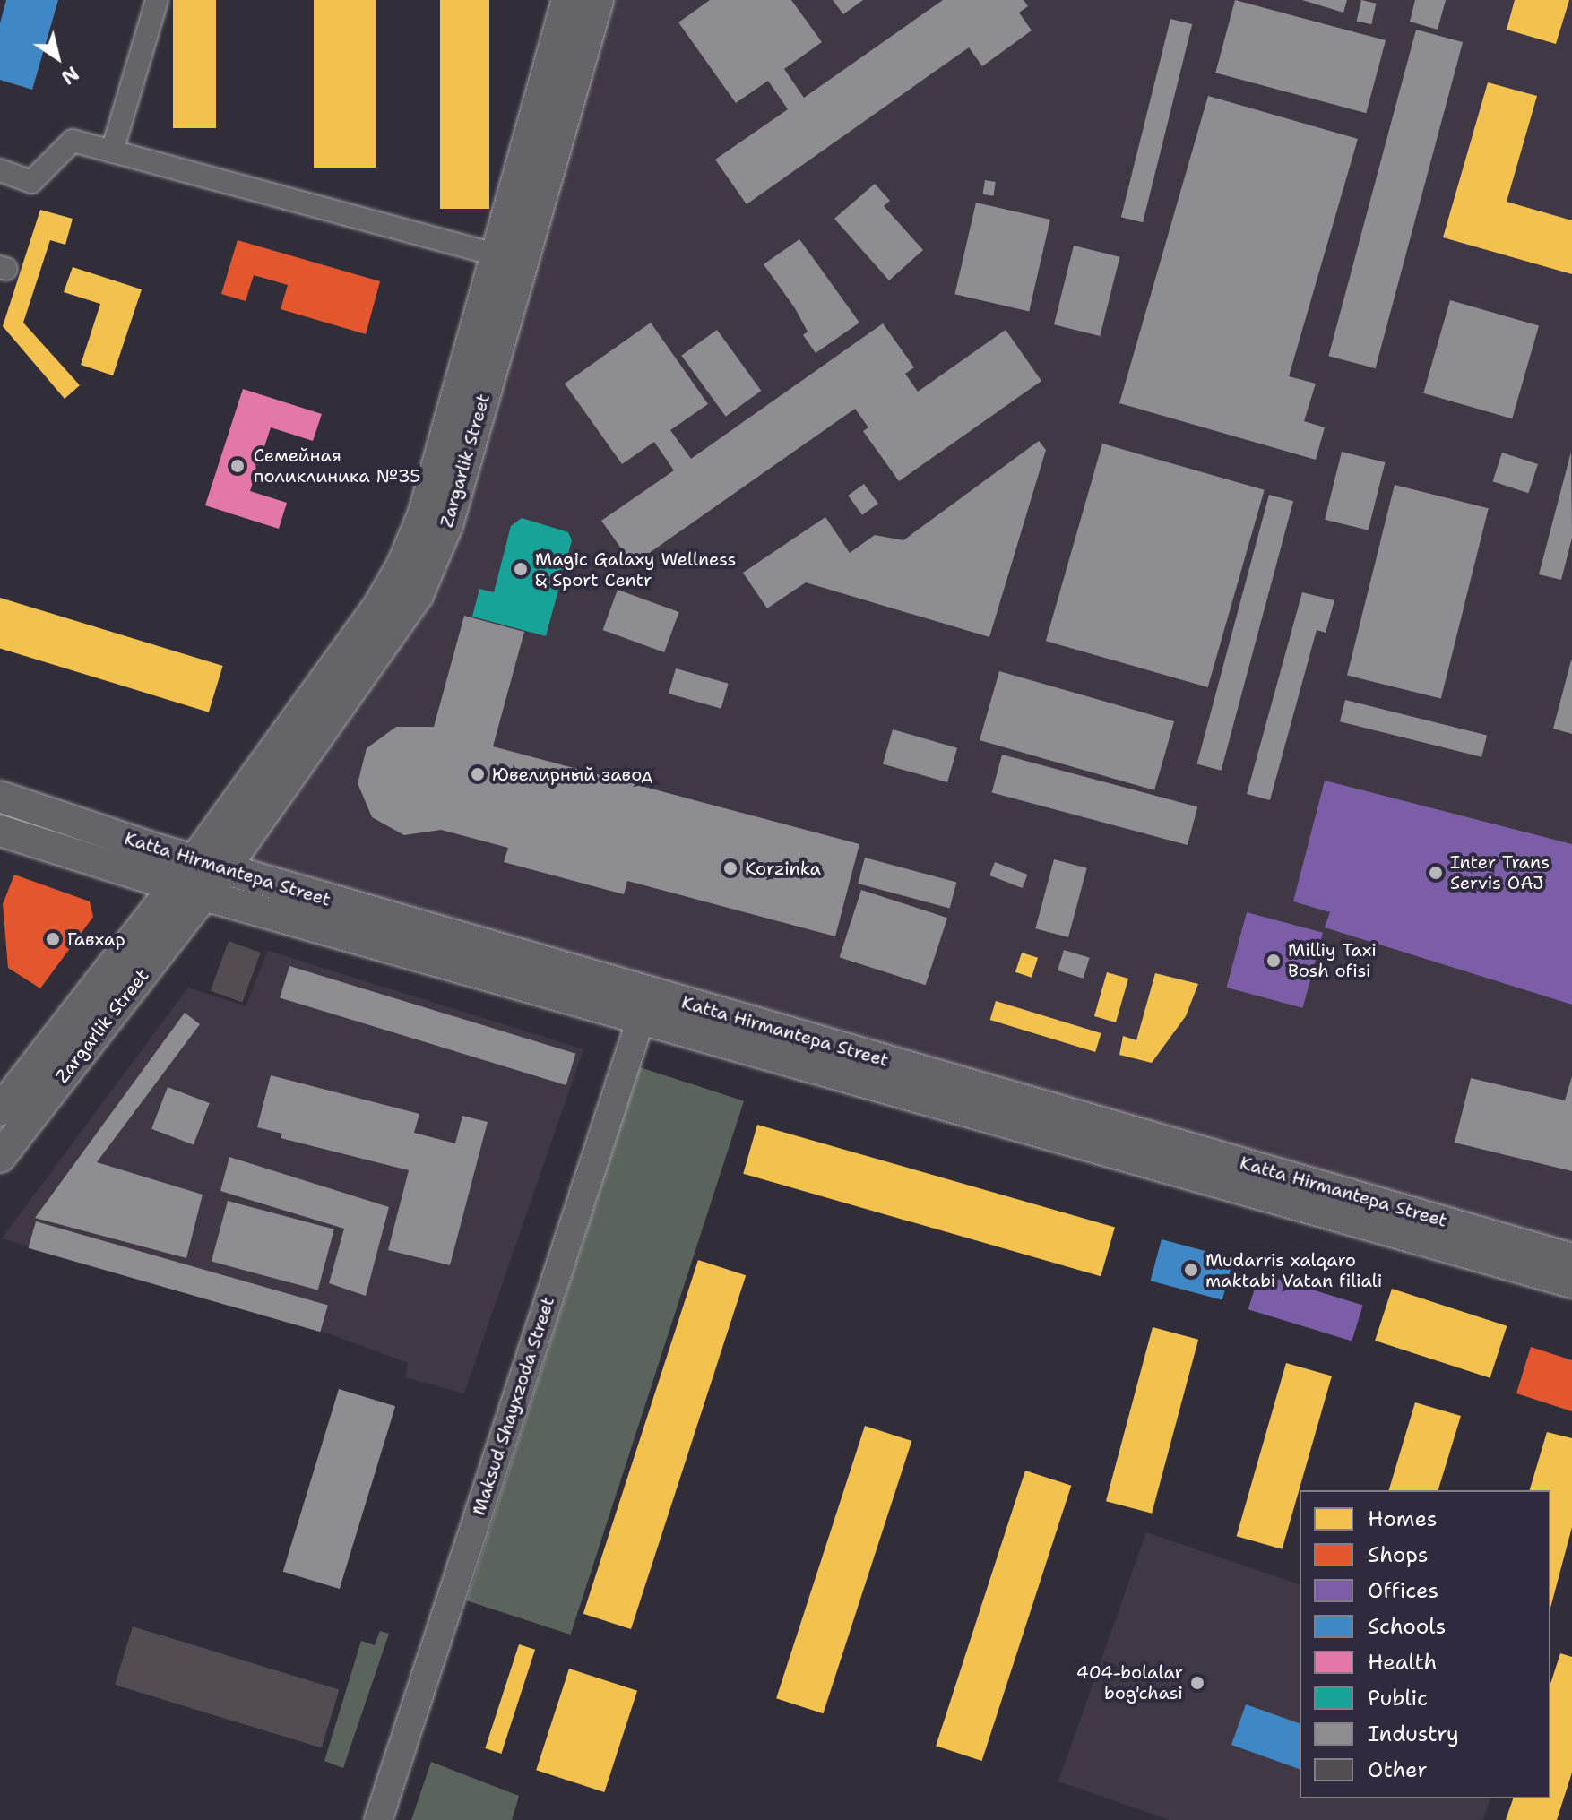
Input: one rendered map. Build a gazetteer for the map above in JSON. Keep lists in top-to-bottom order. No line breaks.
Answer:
{"streets":{"main road":["Zargarlik Street","Katta Hirmаntepa Street"],"street":["Maksud Shayxzoda Street"]},"crossings":[["Zargarlik Street","Katta Hirmаntepa Street"],["Katta Hirmаntepa Street","Maksud Shayxzoda Street"]],"places":["Семейная поликлиника №35","Magic Galaxy Wellness & Sport Centr","Ювелирный завод","Korzinka","Inter Trans Servis OAJ","Гавхар","Milliy Taxi Bosh ofisi","Mudarris xalqaro maktabi Vatan filiali","404-bolalar bog'chasi"],"legend":["Homes","Shops","Offices","Schools","Health","Public","Industry","Other"],"north":"bottom right"}
